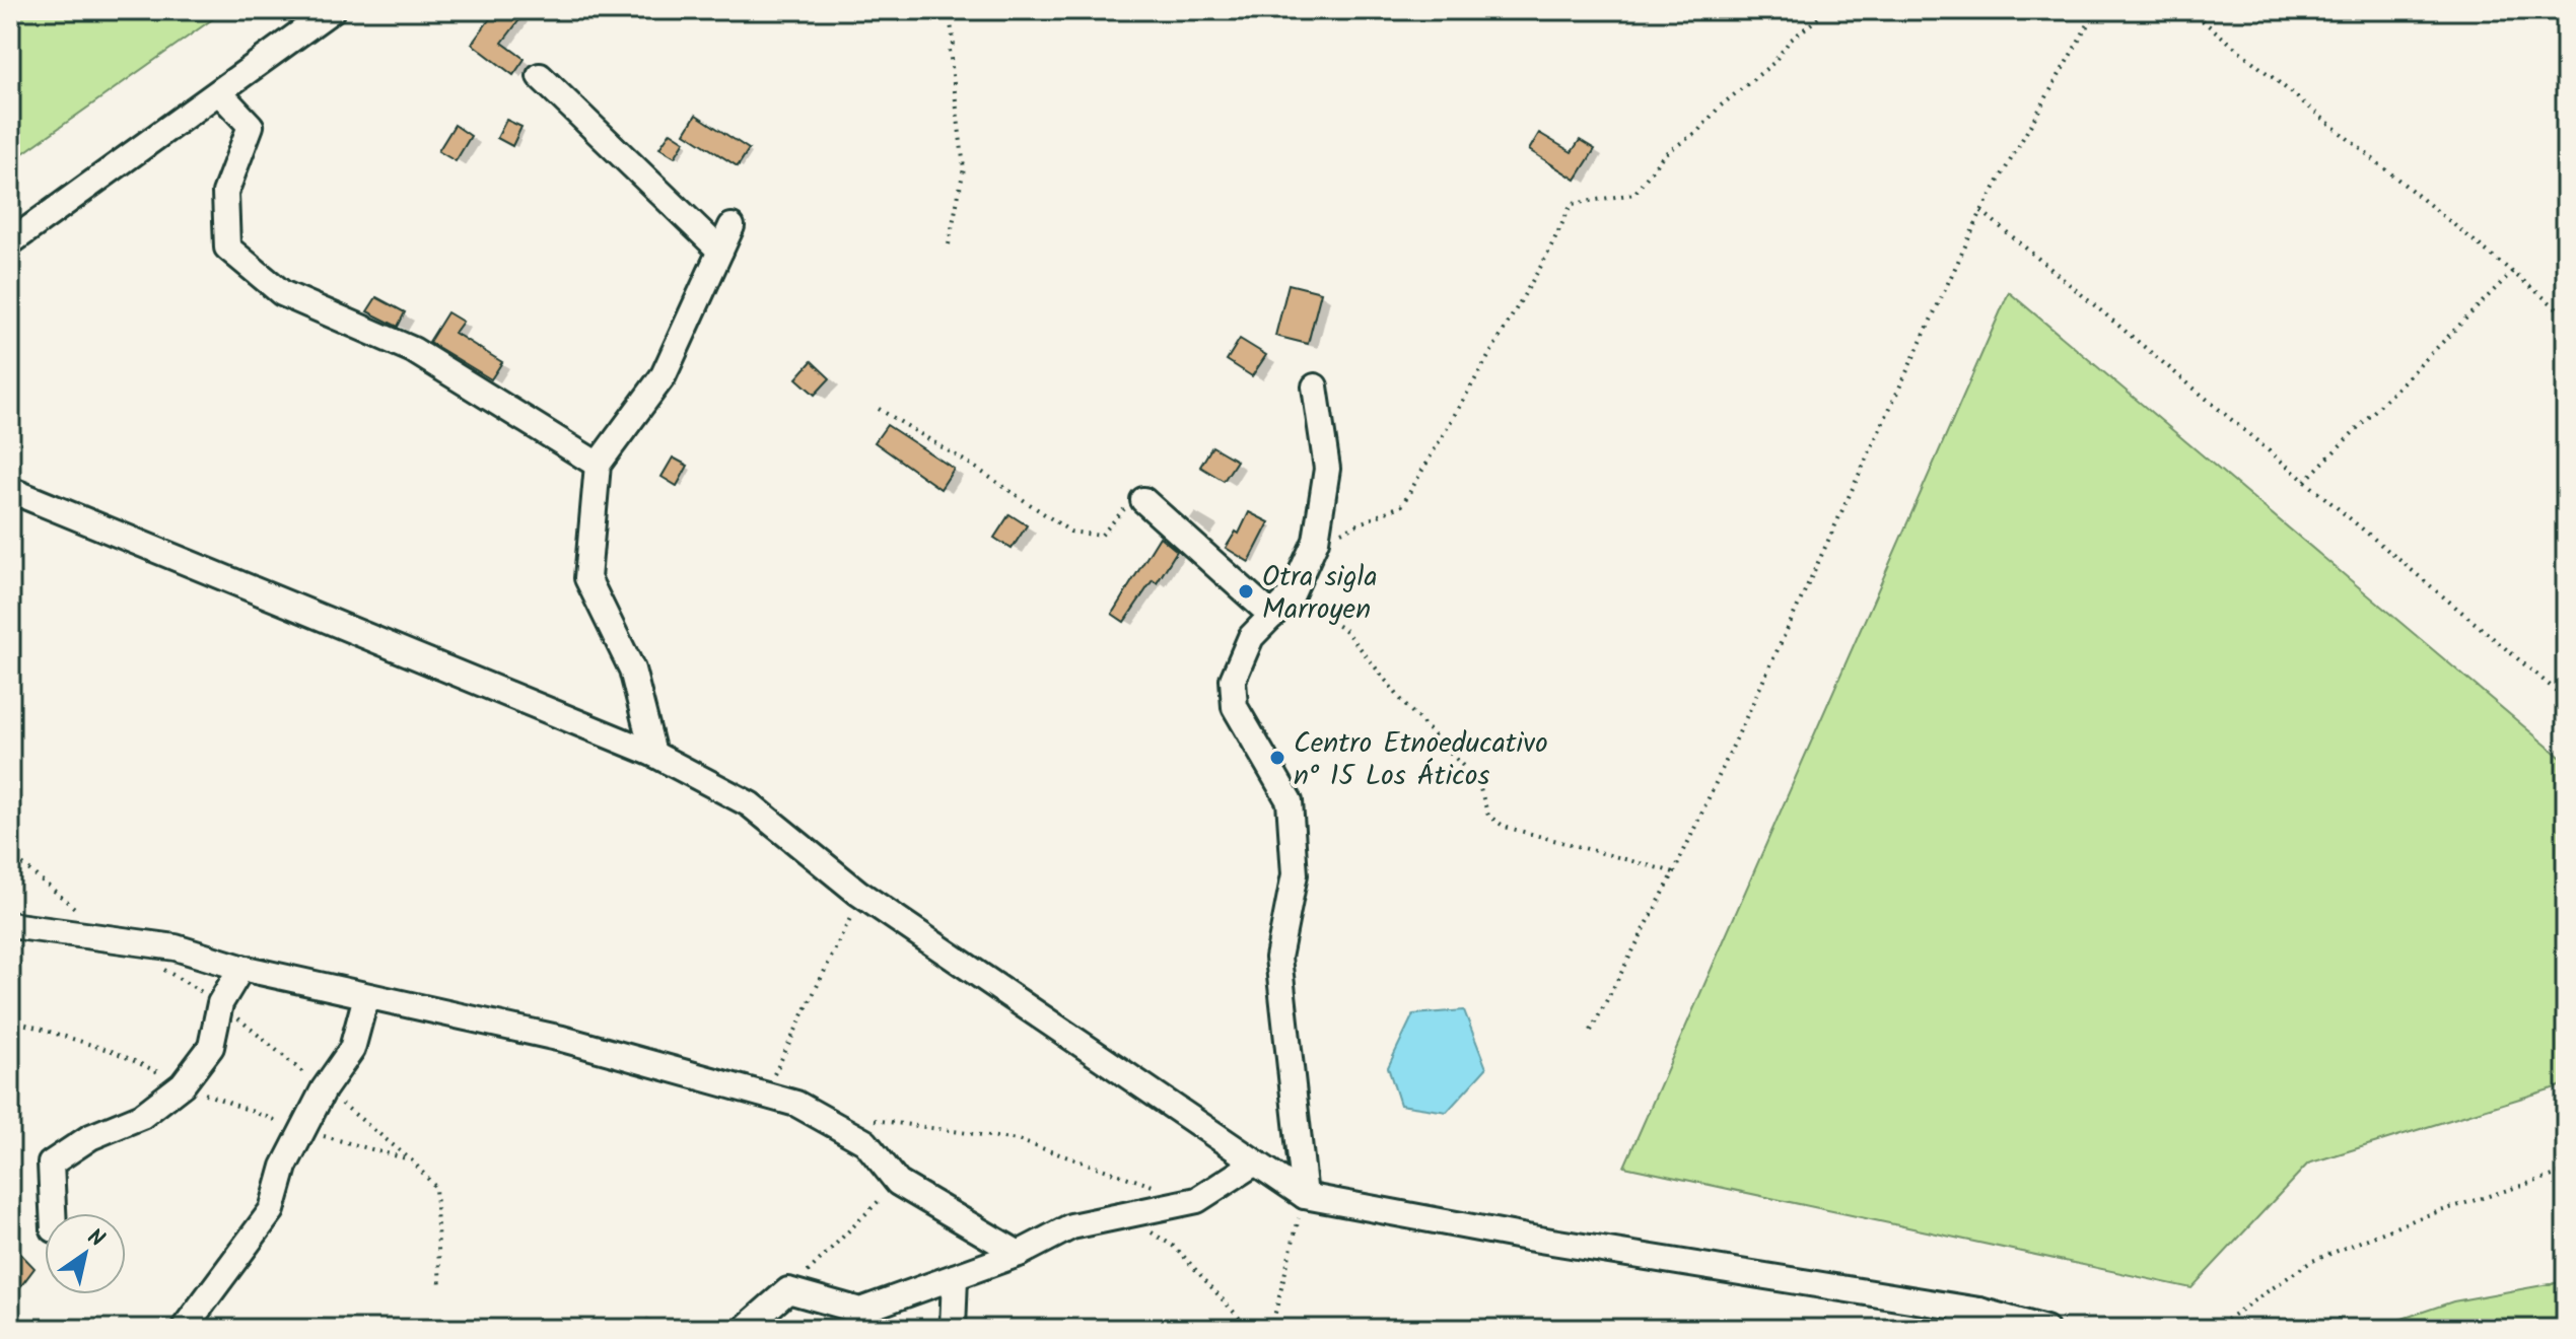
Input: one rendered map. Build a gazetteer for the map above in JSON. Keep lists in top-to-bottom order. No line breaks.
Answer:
{"places":["Otra sigla Marroyen","Centro Etnoeducativo n° 15 Los Áticos"],"north":"top right"}
